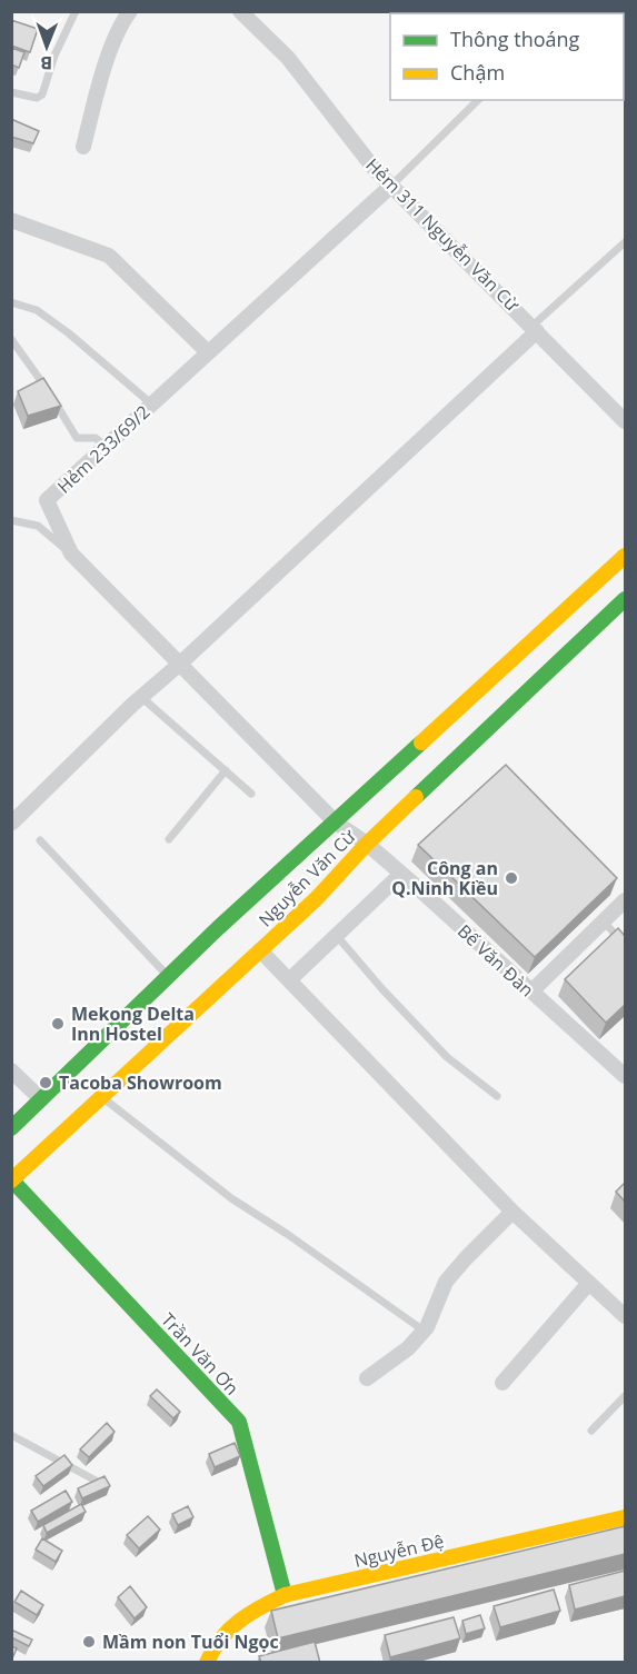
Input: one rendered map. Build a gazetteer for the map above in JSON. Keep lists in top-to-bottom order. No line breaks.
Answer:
{"streets":{"main road":["Nguyễn Văn Cừ","Trần Văn Ơn","Nguyễn Đệ"],"street":["Hẻm 311 Nguyễn Văn Cừ","Hẻm 233/69/2","Bế Văn Đàn"]},"crossings":[["Hẻm 311 Nguyễn Văn Cừ","Hẻm 233/69/2"],["Hẻm 233/69/2","Nguyễn Văn Cừ"],["Hẻm 233/69/2","Bế Văn Đàn"],["Nguyễn Văn Cừ","Bế Văn Đàn"],["Nguyễn Văn Cừ","Trần Văn Ơn"],["Trần Văn Ơn","Nguyễn Đệ"]],"places":["Công an Q.Ninh Kiều","Mekong Delta Inn Hostel","Tacoba Showroom","Mầm non Tuổi Ngọc"],"legend":["Thông thoáng","Chậm"],"north":"bottom"}
